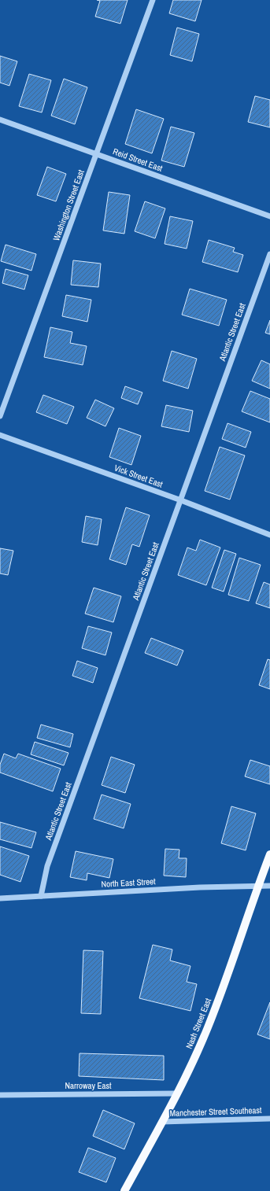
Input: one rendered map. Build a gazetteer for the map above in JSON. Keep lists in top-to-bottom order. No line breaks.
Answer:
{"streets":{"main road":["Nash Street East"],"street":["Reid Street East","Washington Street East","Atlantic Street East","Vick Street East","North East Street","Narroway East","Manchester Street Southeast"]},"crossings":[["Reid Street East","Washington Street East"],["Atlantic Street East","Vick Street East"],["Atlantic Street East","North East Street"],["North East Street","Nash Street East"],["Nash Street East","Narroway East"],["Nash Street East","Manchester Street Southeast"]]}
